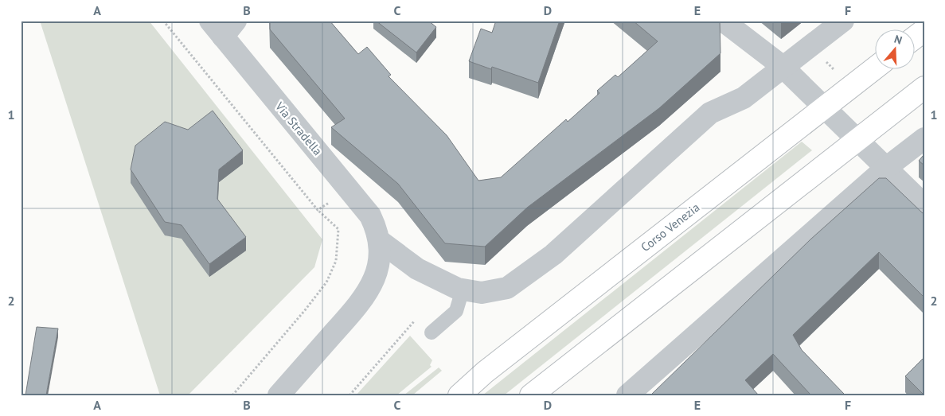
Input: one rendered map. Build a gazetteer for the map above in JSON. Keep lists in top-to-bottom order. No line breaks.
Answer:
{"streets":{"main road":["Corso Venezia"],"street":["Via Stradella"]},"north":"top","grid":{"columns":["A","B","C","D","E","F"],"rows":["1","2"]}}
